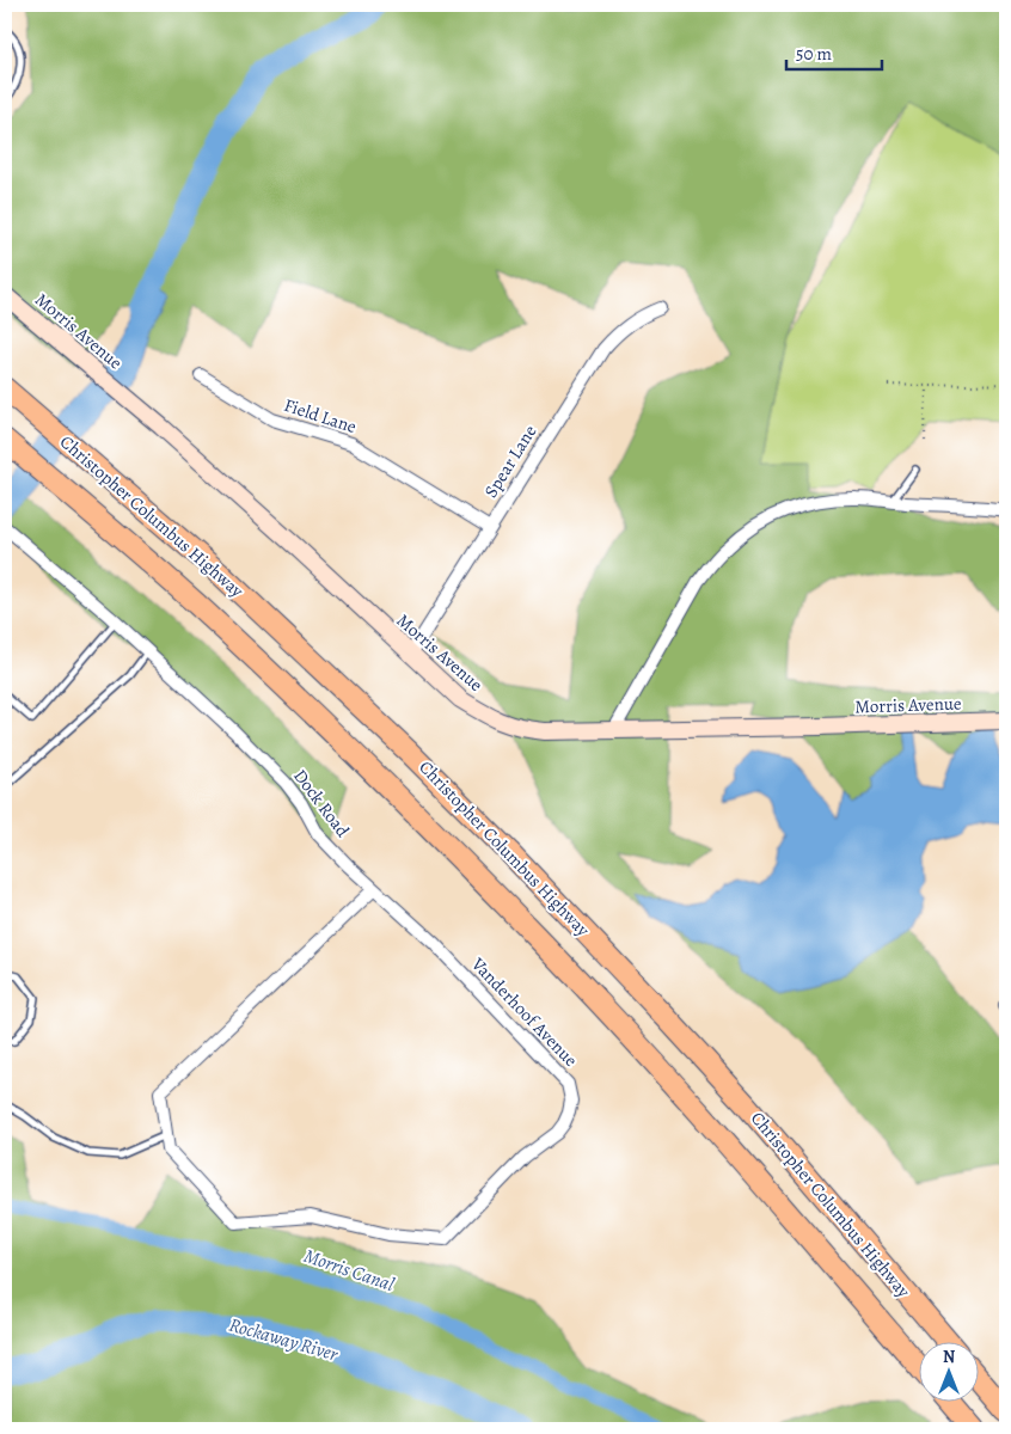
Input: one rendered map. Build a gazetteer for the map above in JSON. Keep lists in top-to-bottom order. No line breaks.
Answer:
{"streets":{"highway":["Christopher Columbus Highway"],"street":["Morris Avenue","Field Lane","Spear Lane","Dock Road","Vanderhoof Avenue"]},"crossings":[["Morris Avenue","Spear Lane"],["Field Lane","Spear Lane"],["Dock Road","Vanderhoof Avenue"]],"water":["Morris Canal","Rockaway River"],"scale_bar":"50 m","north":"top"}
